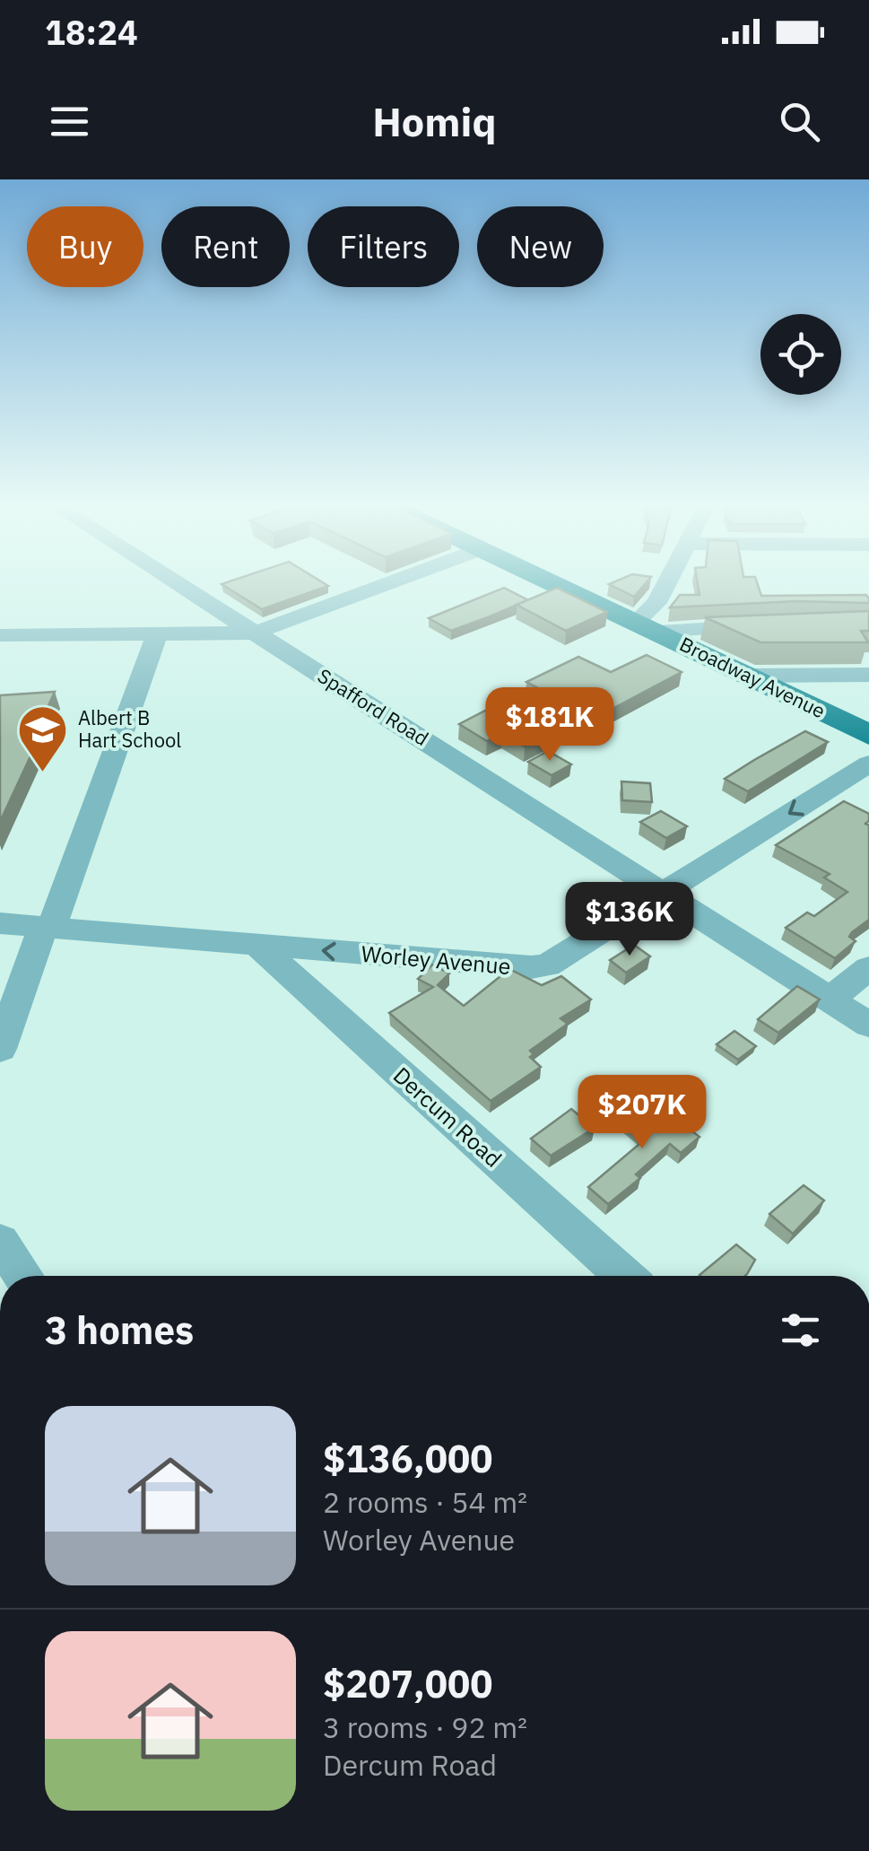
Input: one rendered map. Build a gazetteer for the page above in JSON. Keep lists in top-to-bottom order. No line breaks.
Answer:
{"streets":{"main road":["Broadway Avenue"],"street":["Spafford Road","Worley Avenue","Dercum Road"]},"crossings":[["Spafford Road","Worley Avenue"],["Worley Avenue","Dercum Road"]],"places":{"school or university":["Albert B Hart School"]},"page":{"status":"18:24","header":"Homiq","chip":["Buy","Rent","Filters","New"],"price":["$181K","$136K","$207K"],"heading":"3 homes","list":[{"name":"$136,000","note":"2 rooms · 54 m² · Worley Avenue"},{"name":"$207,000","note":"3 rooms · 92 m² · Dercum Road"}]}}
